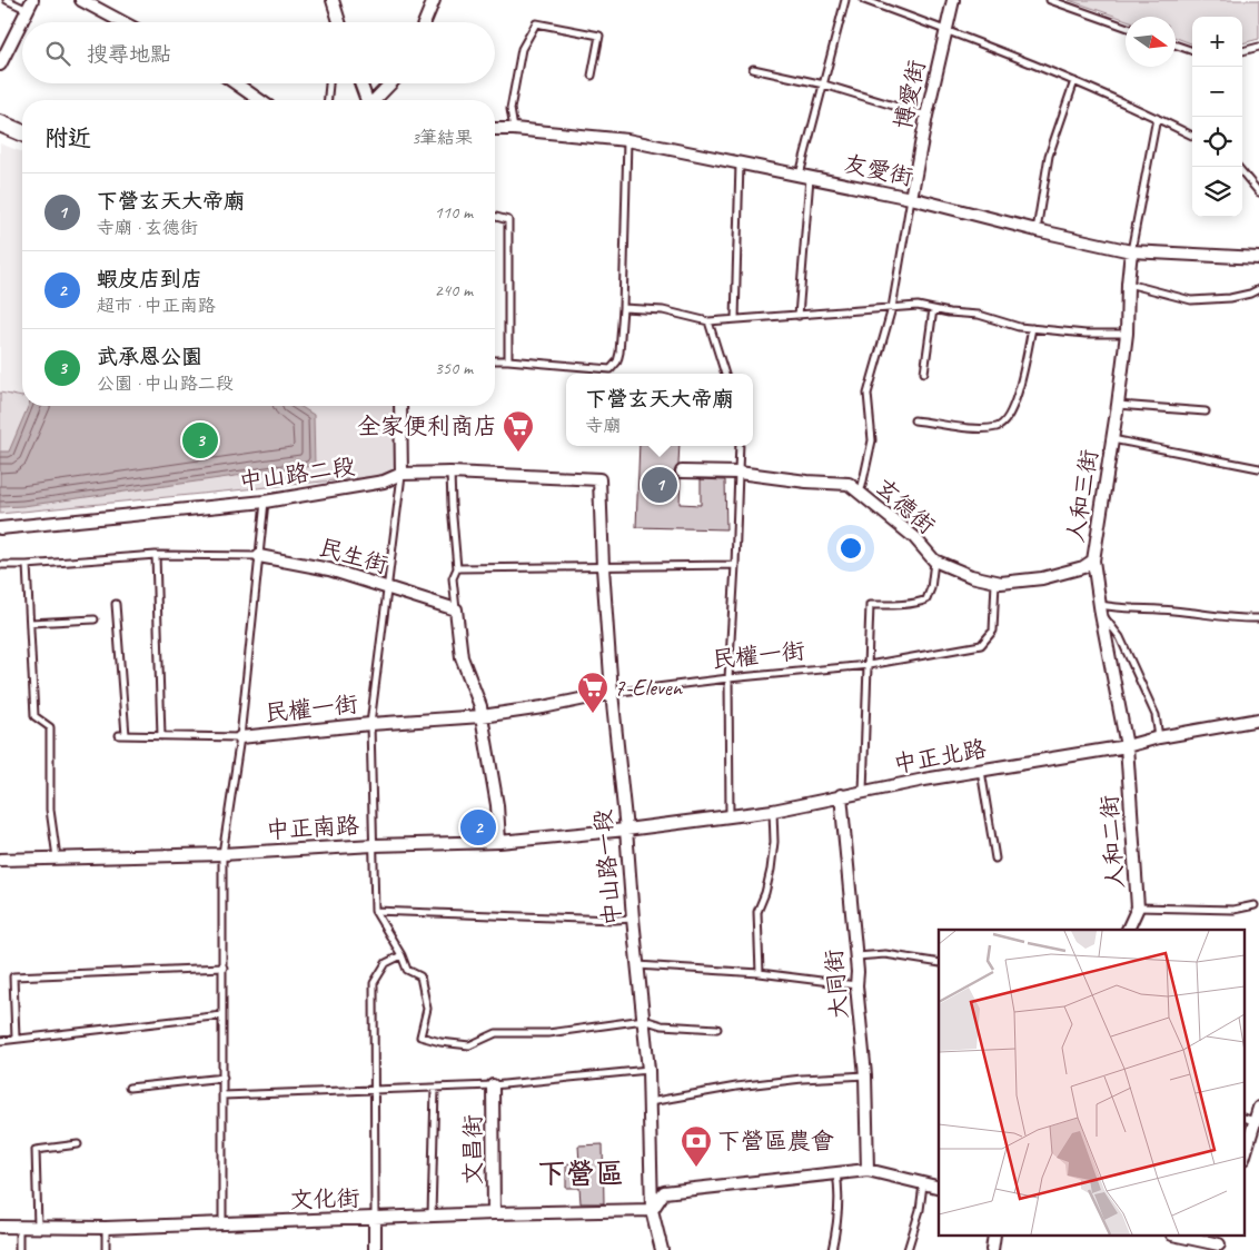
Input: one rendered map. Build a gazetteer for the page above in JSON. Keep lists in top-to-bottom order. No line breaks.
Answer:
{"streets":{"street":["博愛街","友愛街","中山路二段","人和三街","玄德街","民生街","民權一街","中正北路","中正南路","人和二街","中山路一段","大同街","文昌街","文化街"]},"crossings":[["博愛街","友愛街"],["友愛街","人和三街"],["中山路二段","中山路一段"],["人和三街","玄德街"],["人和三街","中正北路"],["人和三街","人和二街"],["玄德街","民權一街"],["民權一街","中山路一段"],["中正北路","中正南路"],["中正北路","人和二街"],["中正北路","中山路一段"],["中正北路","大同街"],["中正南路","中山路一段"],["中山路一段","文化街"],["文昌街","文化街"]],"districts":["下營區"],"places":{"supermarket":["全家便利商店","7-Eleven"],"bank":["下營區農會"]},"north":"right","page":{"map_buttons":["+","−"],"search":"搜尋地點","heading":["附近","3筆結果"],"list":[{"mark":"1","name":"下營玄天大帝廟","note":"寺廟 · 玄德街","value":"110 m"},{"mark":"2","name":"蝦皮店到店","note":"超市 · 中正南路","value":"240 m"},{"mark":"3","name":"武承恩公園","note":"公園 · 中山路二段","value":"350 m"}],"popup":["下營玄天大帝廟","寺廟"],"pins":["3","1","2"]}}
